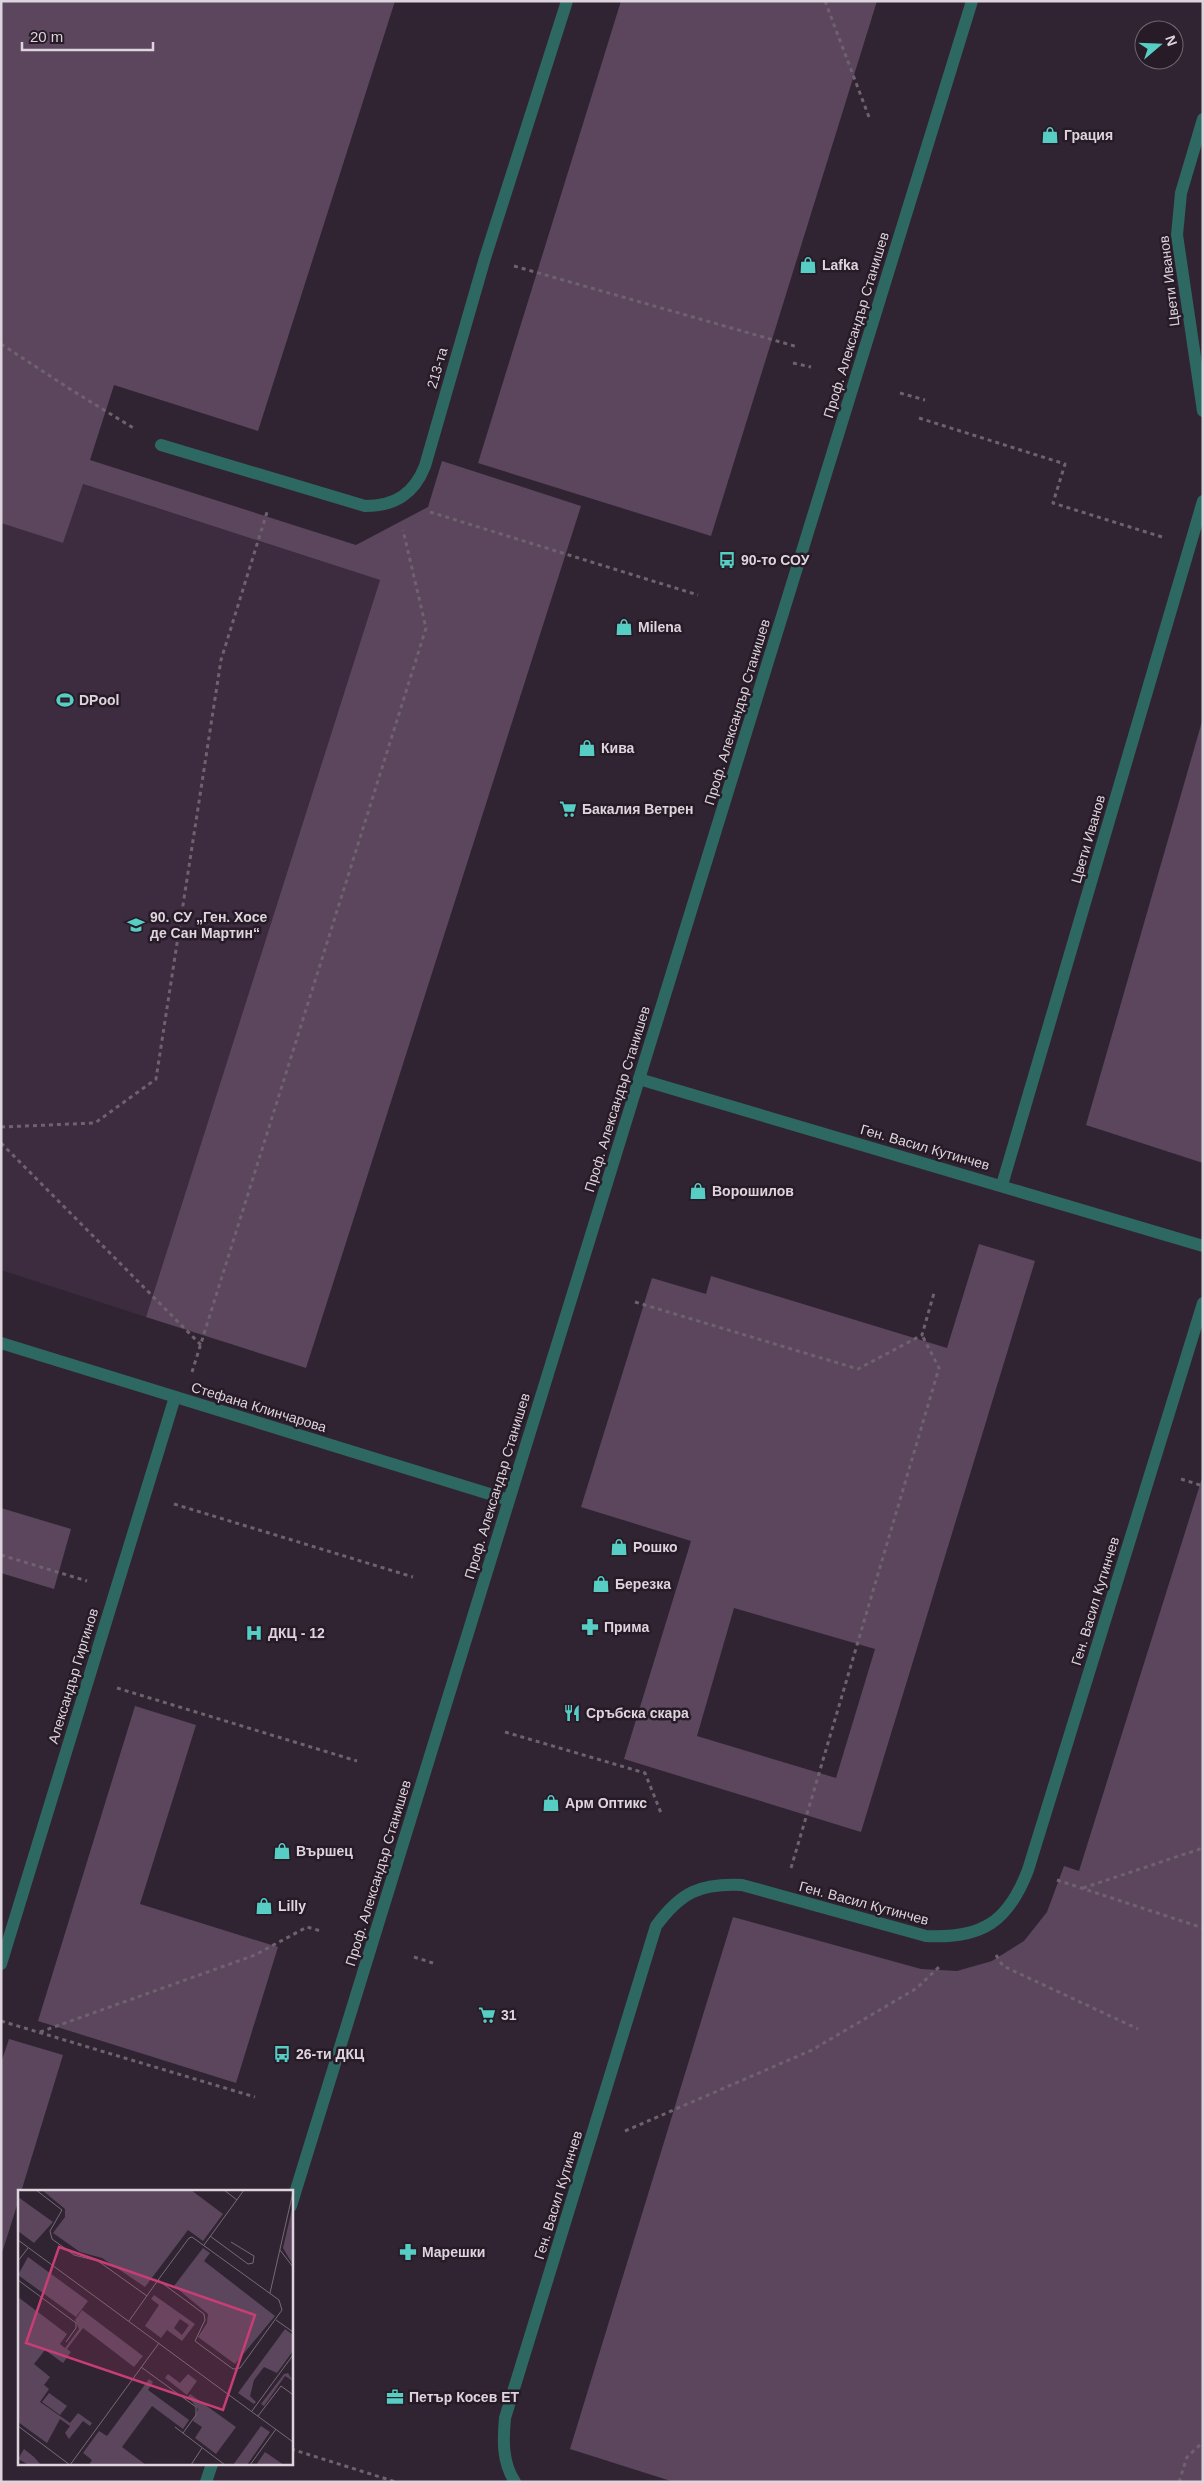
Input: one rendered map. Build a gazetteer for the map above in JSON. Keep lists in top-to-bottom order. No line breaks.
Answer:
{"streets":{"street":["Цвети Иванов","Проф. Александър Станишев","213-та","Ген. Васил Кутинчев","Стефана Клинчарова","Александър Гиргинов"]},"crossings":[["Цвети Иванов","Ген. Васил Кутинчев"],["Проф. Александър Станишев","Ген. Васил Кутинчев"],["Проф. Александър Станишев","Стефана Клинчарова"],["Стефана Клинчарова","Александър Гиргинов"]],"places":{"shop":["Грация","Lafka","Milena","Кива","Ворошилов","Рошко","Березка","Арм Оптикс","Вършец","Lilly"],"bus stop":["90-то СОУ","26-ти ДКЦ"],"sports":["DPool"],"supermarket":["Бакалия Ветрен","31"],"school or university":["90. СУ „Ген. Хосе де Сан Мартин“"],"pharmacy":["Прима","Марешки"],"hospital":["ДКЦ - 12"],"restaurant":["Сръбска скара"],"office":["Петър Косев ЕТ"]},"scale_bar":"20 m","north":"right"}
